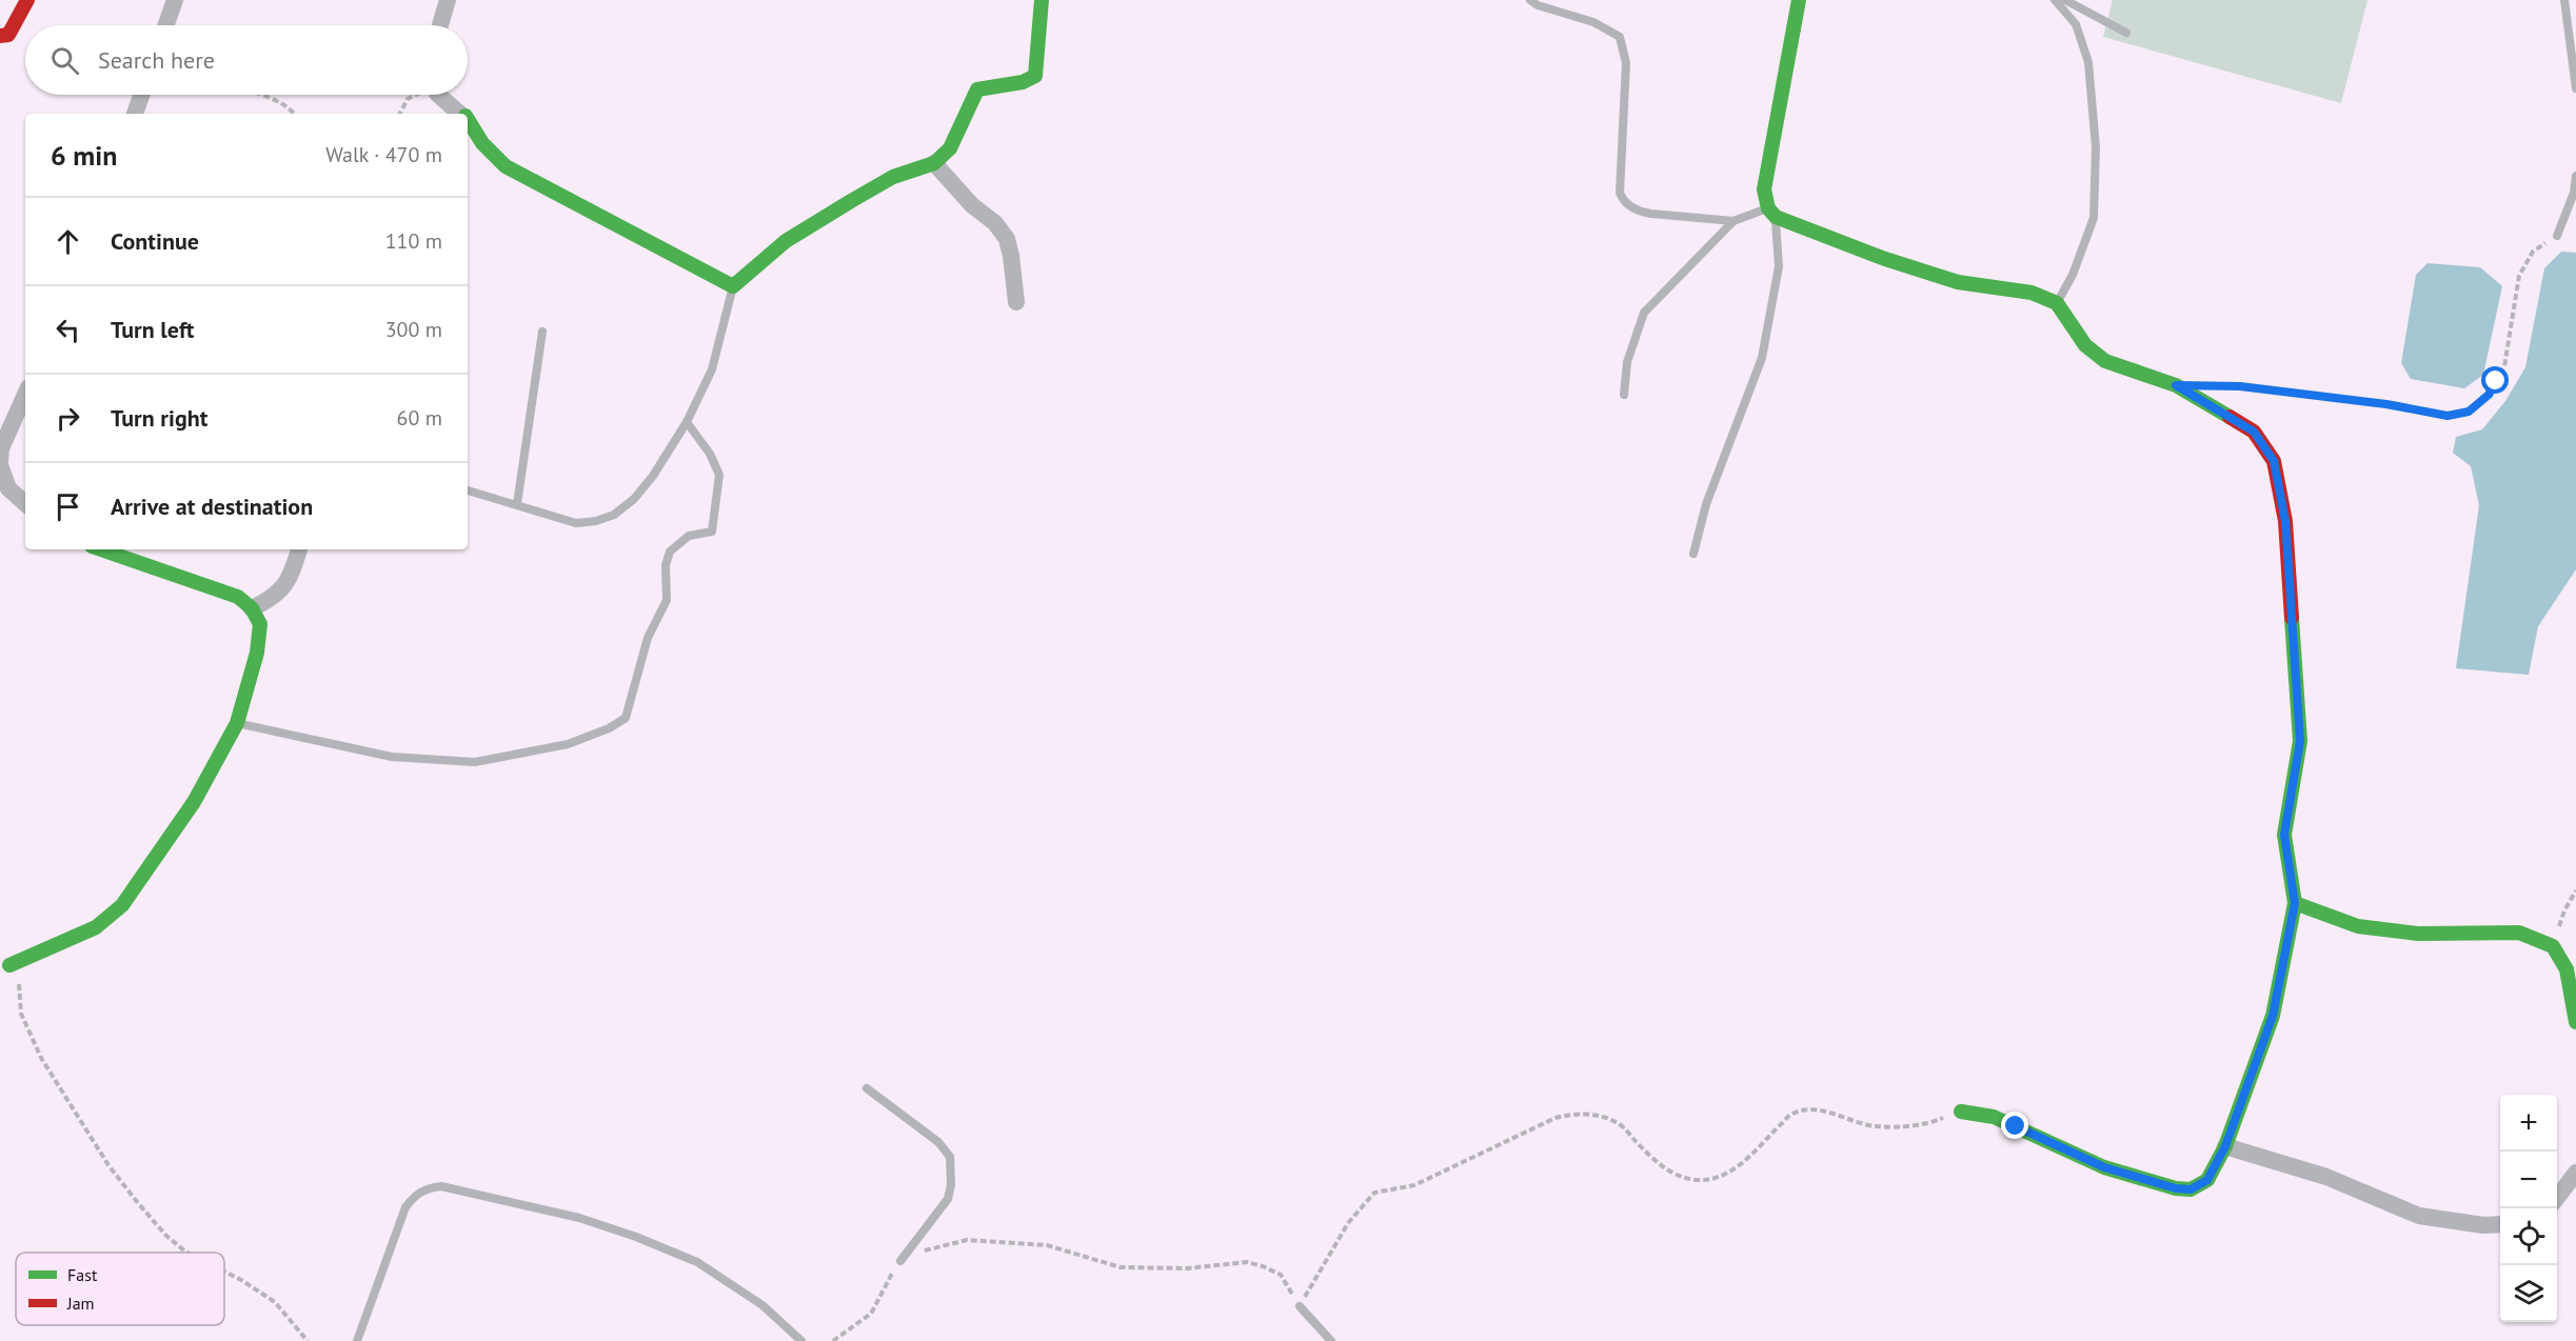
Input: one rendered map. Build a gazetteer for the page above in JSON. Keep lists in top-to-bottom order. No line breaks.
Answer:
{"legend":["Fast","Jam"],"page":{"search":"Search here","heading":["6 min","Walk · 470 m"],"list":[["Continue","110 m"],["Turn left","300 m"],["Turn right","60 m"],"Arrive at destination"],"map_buttons":["+","−"]}}
